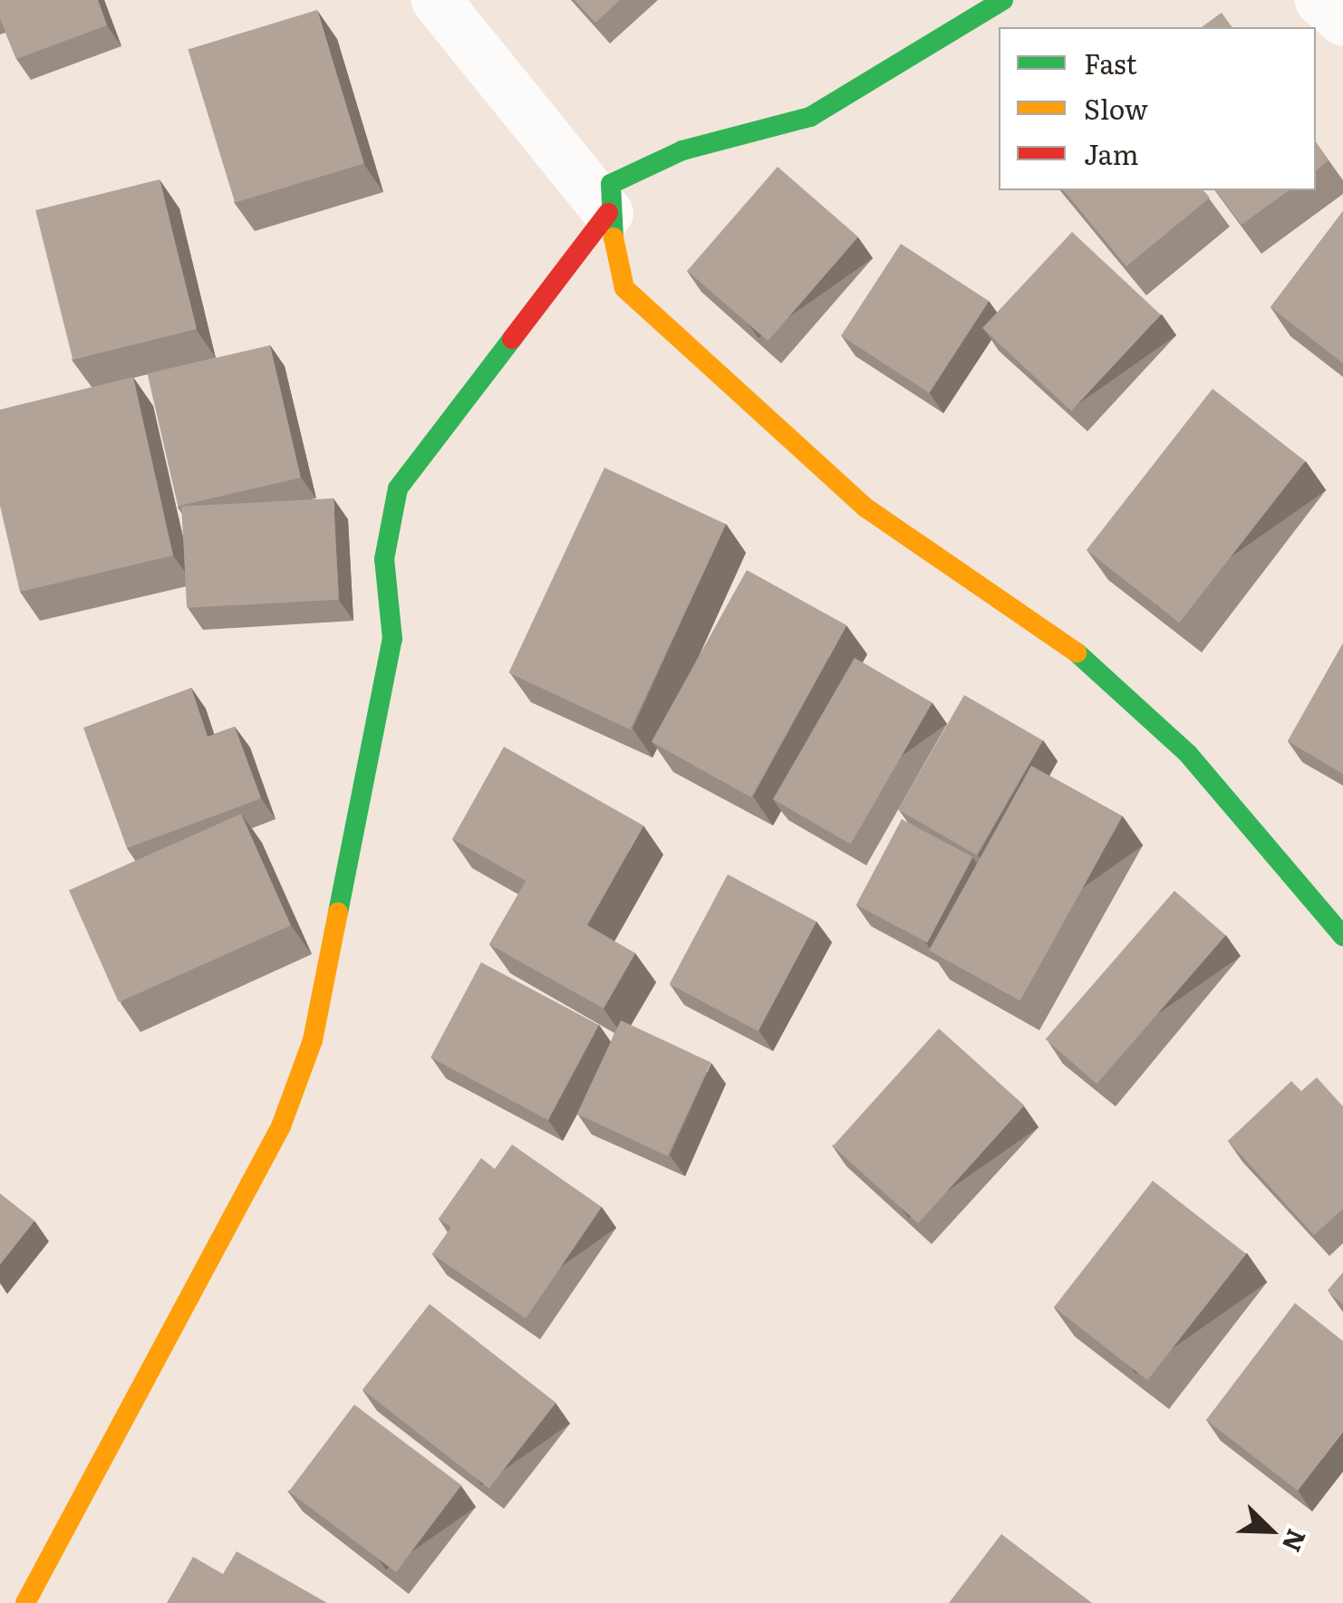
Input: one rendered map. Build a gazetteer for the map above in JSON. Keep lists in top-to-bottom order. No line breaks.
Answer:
{"legend":["Fast","Slow","Jam"],"north":"bottom right"}
